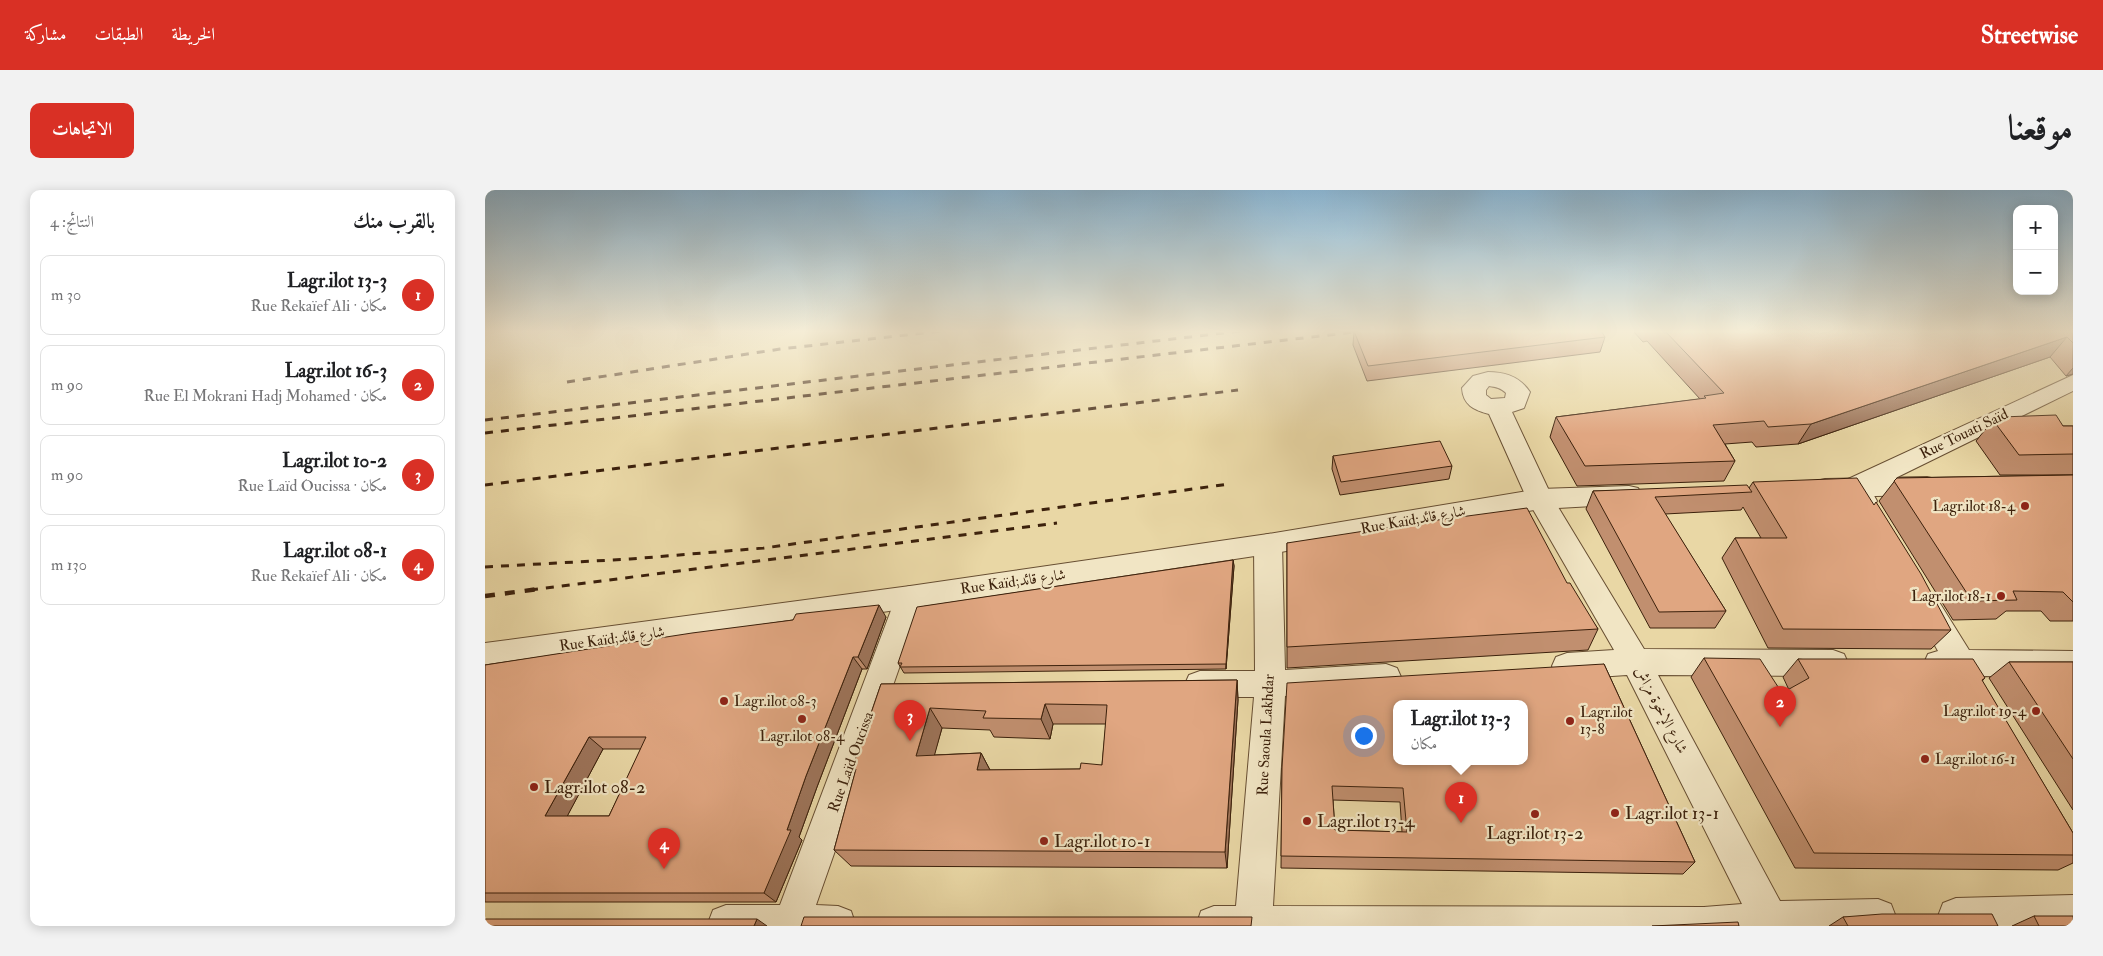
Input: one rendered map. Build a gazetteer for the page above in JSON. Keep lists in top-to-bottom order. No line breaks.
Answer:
{"streets":{"street":["Rue Touati Saïd","Rue Kaïd;شارع قائد","شارع الإخوة مزاش","Rue Saoula Lakhdar","Rue Laïd Oucissa"]},"crossings":[["Rue Kaïd;شارع قائد","شارع الإخوة مزاش"],["Rue Kaïd;شارع قائد","Rue Saoula Lakhdar"],["Rue Kaïd;شارع قائد","Rue Laïd Oucissa"]],"places":["Lagr.ilot 18-4","Lagr.ilot 18-1","Lagr.ilot 08-3","Lagr.ilot 19-4","Lagr.ilot 08-4","Lagr.ilot 13-8","Lagr.ilot 16-1","Lagr.ilot 08-2","Lagr.ilot 13-1","Lagr.ilot 13-2","Lagr.ilot 13-4","Lagr.ilot 10-1"],"page":{"header":"Streetwise","nav":["الخريطة","الطبقات","مشاركة"],"title":"موقعنا","buttons":"الاتجاهات","heading":["بالقرب منك","النتائج: 4"],"map_buttons":["+","−"],"list":[{"mark":"1","name":"Lagr.ilot 13-3","note":"مكان · Rue Rekaïef Ali","value":"30 m"},{"mark":"2","name":"Lagr.ilot 16-3","note":"مكان · Rue El Mokrani Hadj Mohamed","value":"90 m"},{"mark":"3","name":"Lagr.ilot 10-2","note":"مكان · Rue Laïd Oucissa","value":"90 m"},{"mark":"4","name":"Lagr.ilot 08-1","note":"مكان · Rue Rekaïef Ali","value":"130 m"}],"pins":["2","3","1","4"],"popup":["Lagr.ilot 13-3","مكان"]}}
